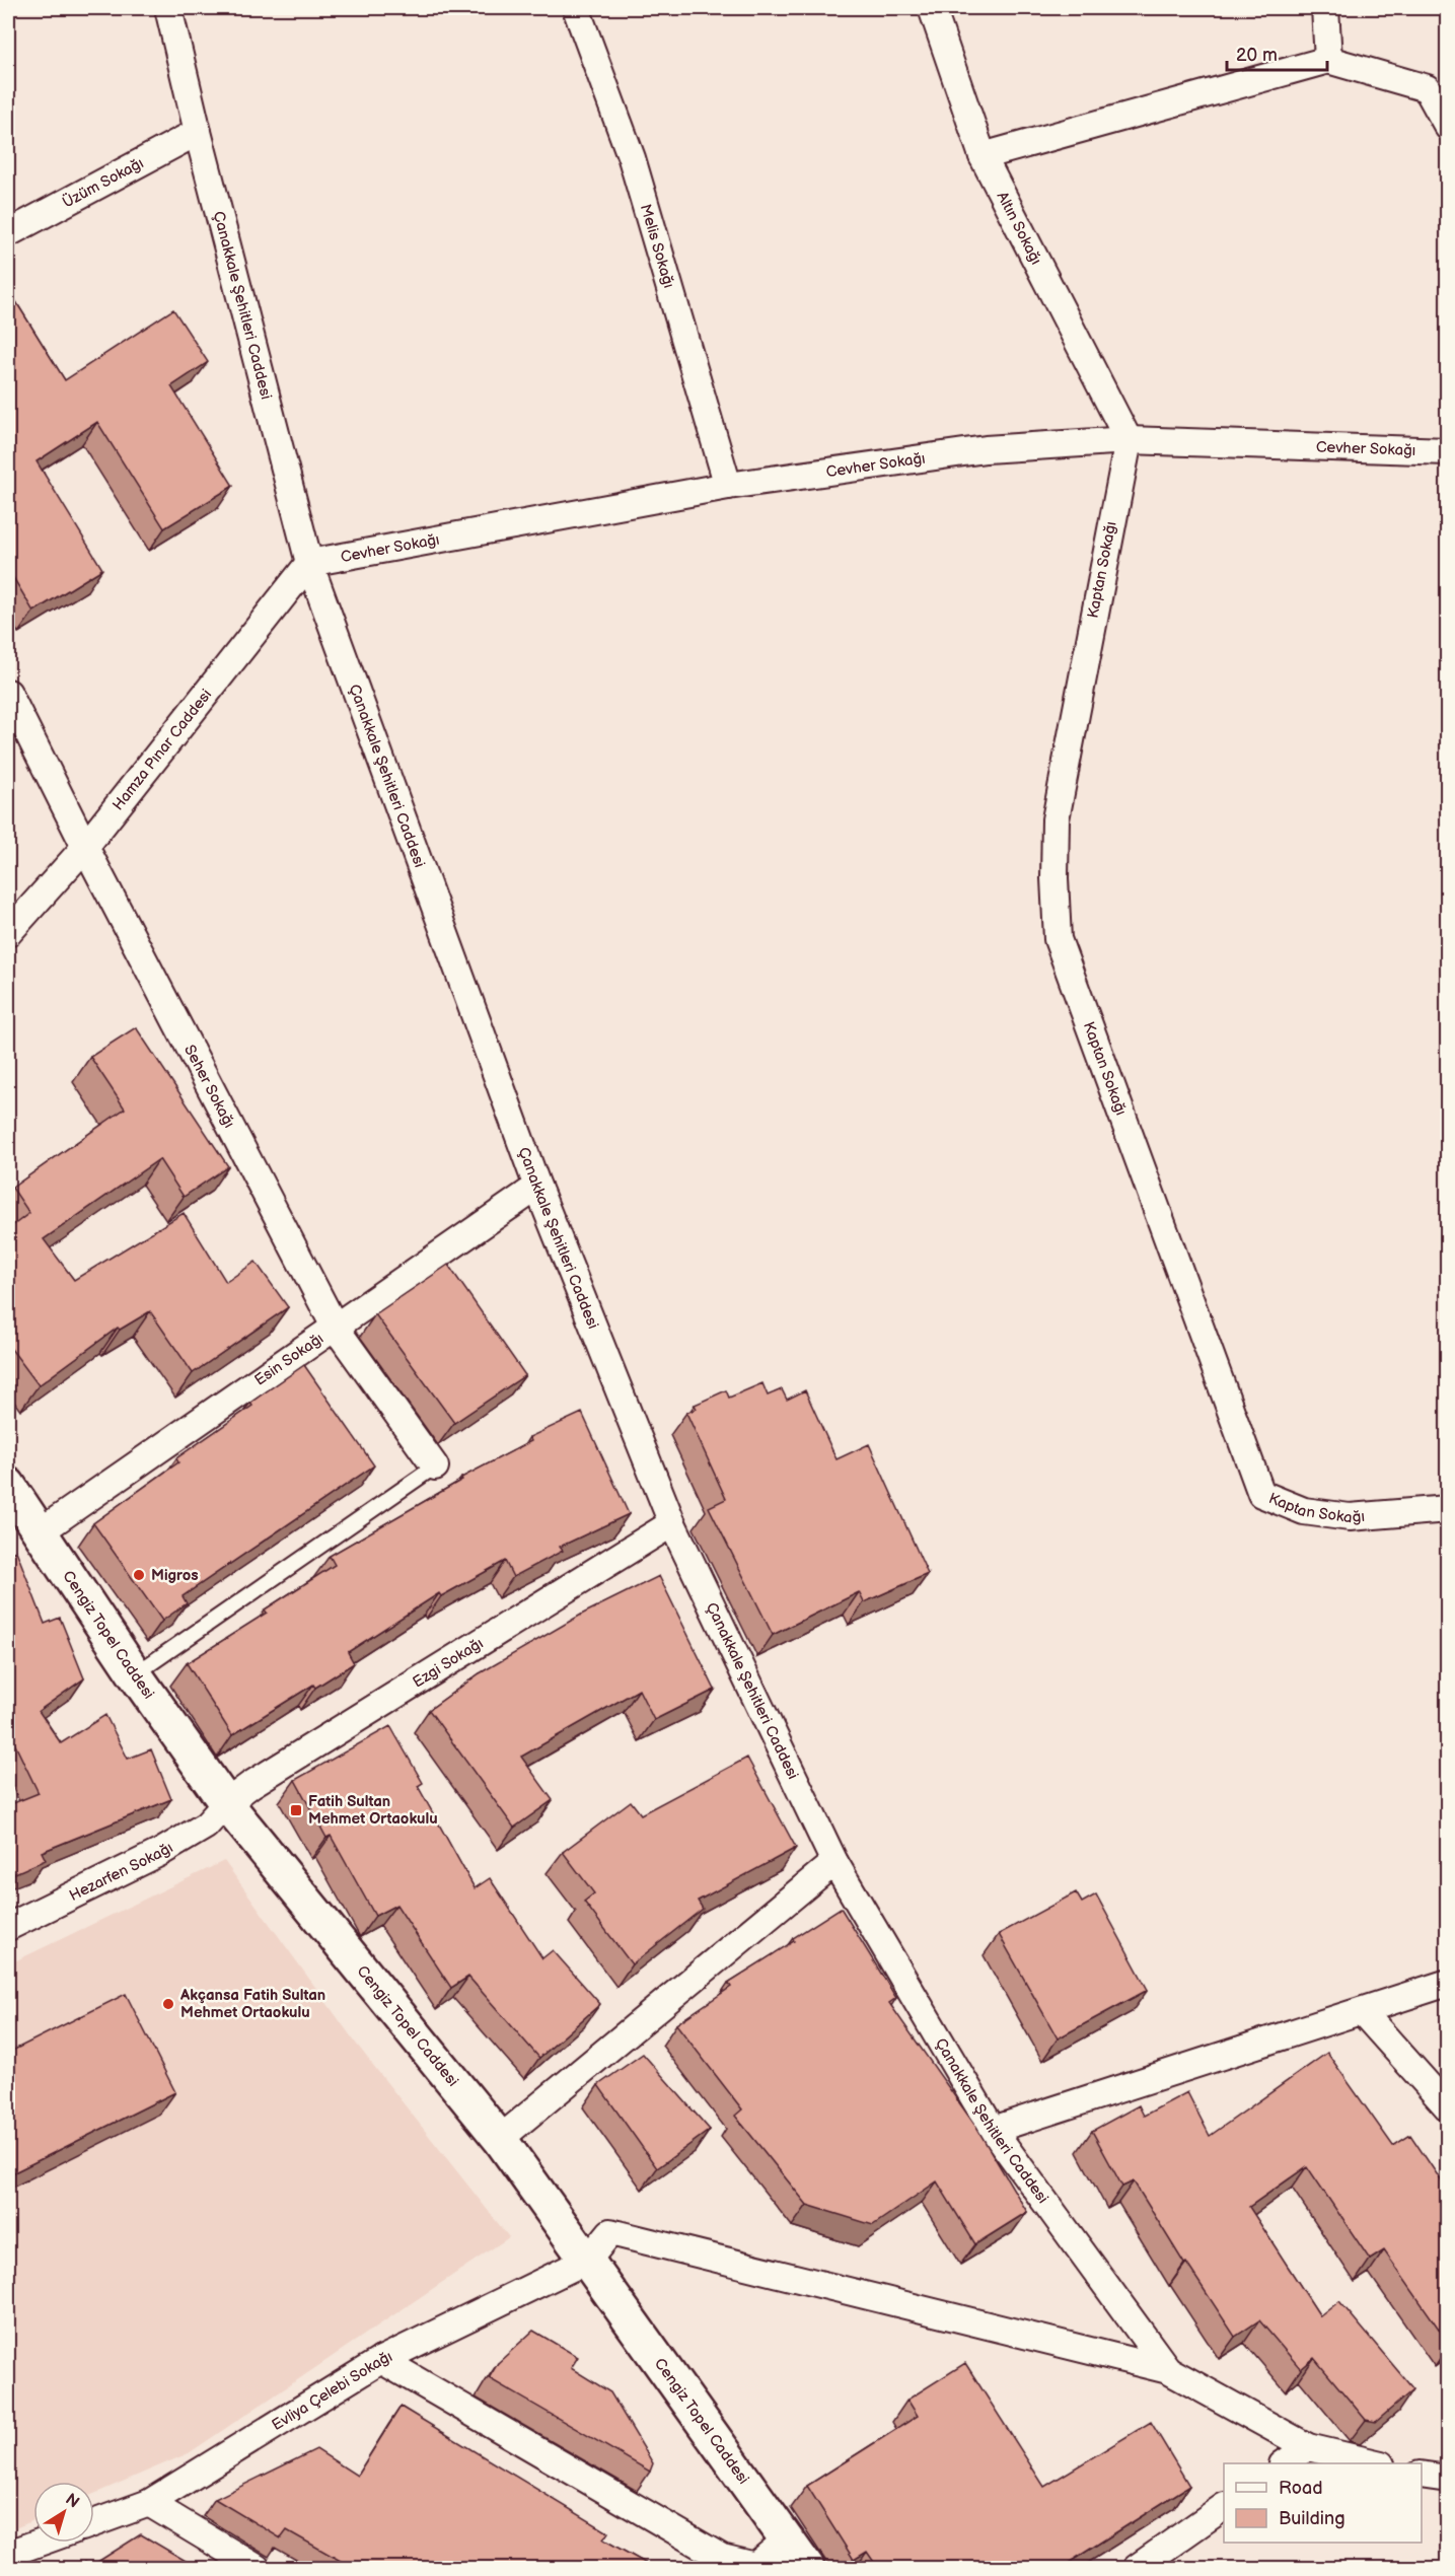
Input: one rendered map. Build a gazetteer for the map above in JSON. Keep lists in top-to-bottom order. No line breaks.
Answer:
{"streets":{"main road":["Cengiz Topel Caddesi"],"street":["Üzüm Sokağı","Altın Sokağı","Melis Sokağı","Çanakkale Şehitleri Caddesi","Cevher Sokağı","Kaptan Sokağı","Hamza Pınar Caddesi","Seher Sokağı","Esin Sokağı","Ezgi Sokağı","Hezarfen Sokağı","Evliya Çelebi Sokağı"]},"crossings":[["Üzüm Sokağı","Çanakkale Şehitleri Caddesi"],["Altın Sokağı","Cevher Sokağı"],["Altın Sokağı","Kaptan Sokağı"],["Melis Sokağı","Cevher Sokağı"],["Çanakkale Şehitleri Caddesi","Cevher Sokağı"],["Çanakkale Şehitleri Caddesi","Hamza Pınar Caddesi"],["Çanakkale Şehitleri Caddesi","Esin Sokağı"],["Çanakkale Şehitleri Caddesi","Ezgi Sokağı"],["Cevher Sokağı","Kaptan Sokağı"],["Cevher Sokağı","Hamza Pınar Caddesi"],["Hamza Pınar Caddesi","Seher Sokağı"],["Seher Sokağı","Esin Sokağı"],["Esin Sokağı","Cengiz Topel Caddesi"],["Cengiz Topel Caddesi","Ezgi Sokağı"],["Cengiz Topel Caddesi","Hezarfen Sokağı"],["Cengiz Topel Caddesi","Evliya Çelebi Sokağı"],["Ezgi Sokağı","Hezarfen Sokağı"]],"places":{"other":["Migros","Akçansa Fatih Sultan Mehmet Ortaokulu"],"transit":["Fatih Sultan Mehmet Ortaokulu"]},"legend":["Road","Building"],"scale_bar":"20 m","north":"top right"}
